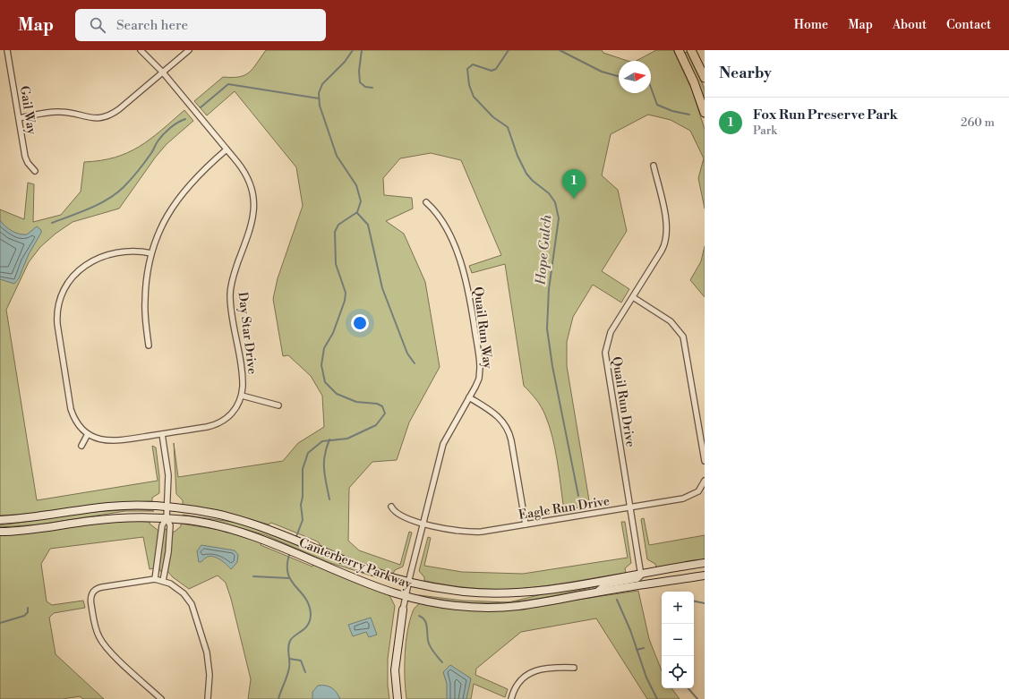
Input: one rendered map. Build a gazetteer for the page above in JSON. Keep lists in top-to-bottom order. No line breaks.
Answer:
{"streets":{"street":["Gail Way","Quail Run Way","Day Star Drive","Quail Run Drive","Eagle Run Drive","Canterberry Parkway"]},"crossings":[["Quail Run Way","Eagle Run Drive"],["Quail Run Way","Canterberry Parkway"],["Quail Run Drive","Eagle Run Drive"],["Quail Run Drive","Canterberry Parkway"]],"water":["Hope Gulch"],"north":"right","page":{"header":"Map","search":"Search here","nav":["Home","Map","About","Contact"],"heading":"Nearby","list":[{"mark":"1","name":"Fox Run Preserve Park","note":"Park","value":"260 m"}],"pins":"1","map_buttons":["+","−"]}}
